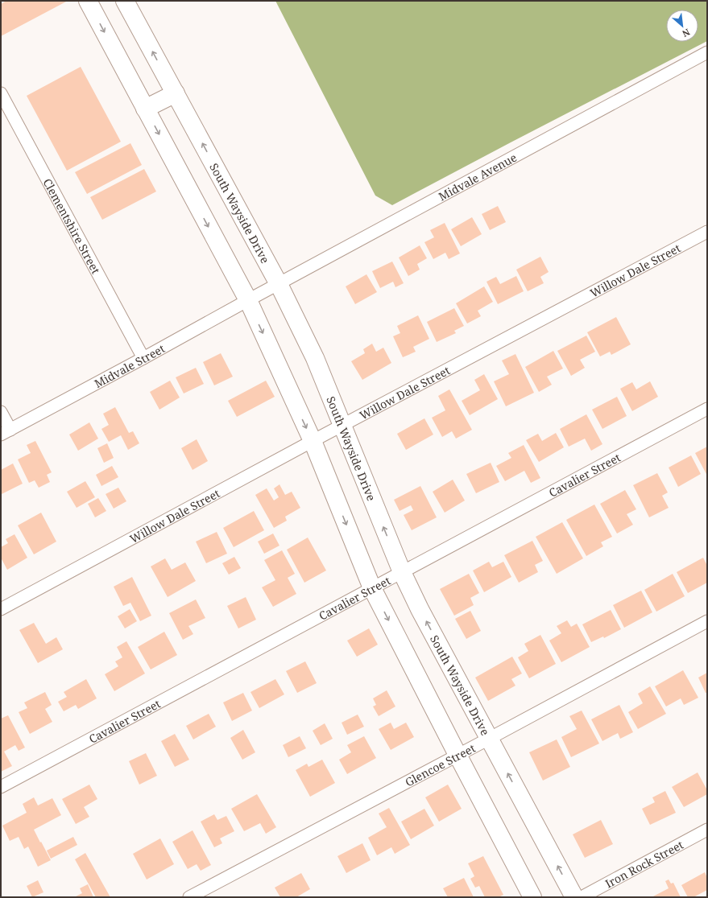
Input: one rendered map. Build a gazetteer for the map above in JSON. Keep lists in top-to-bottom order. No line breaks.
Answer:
{"streets":{"main road":["South Wayside Drive"],"street":["Midvale Avenue","Clementshire Street","Willow Dale Street","Midvale Street","Cavalier Street","Glencoe Street","Iron Rock Street"]},"crossings":[["Midvale Avenue","South Wayside Drive"],["Midvale Avenue","Midvale Street"],["South Wayside Drive","Willow Dale Street"],["South Wayside Drive","Cavalier Street"],["South Wayside Drive","Glencoe Street"],["Clementshire Street","Midvale Street"]],"north":"bottom right"}
